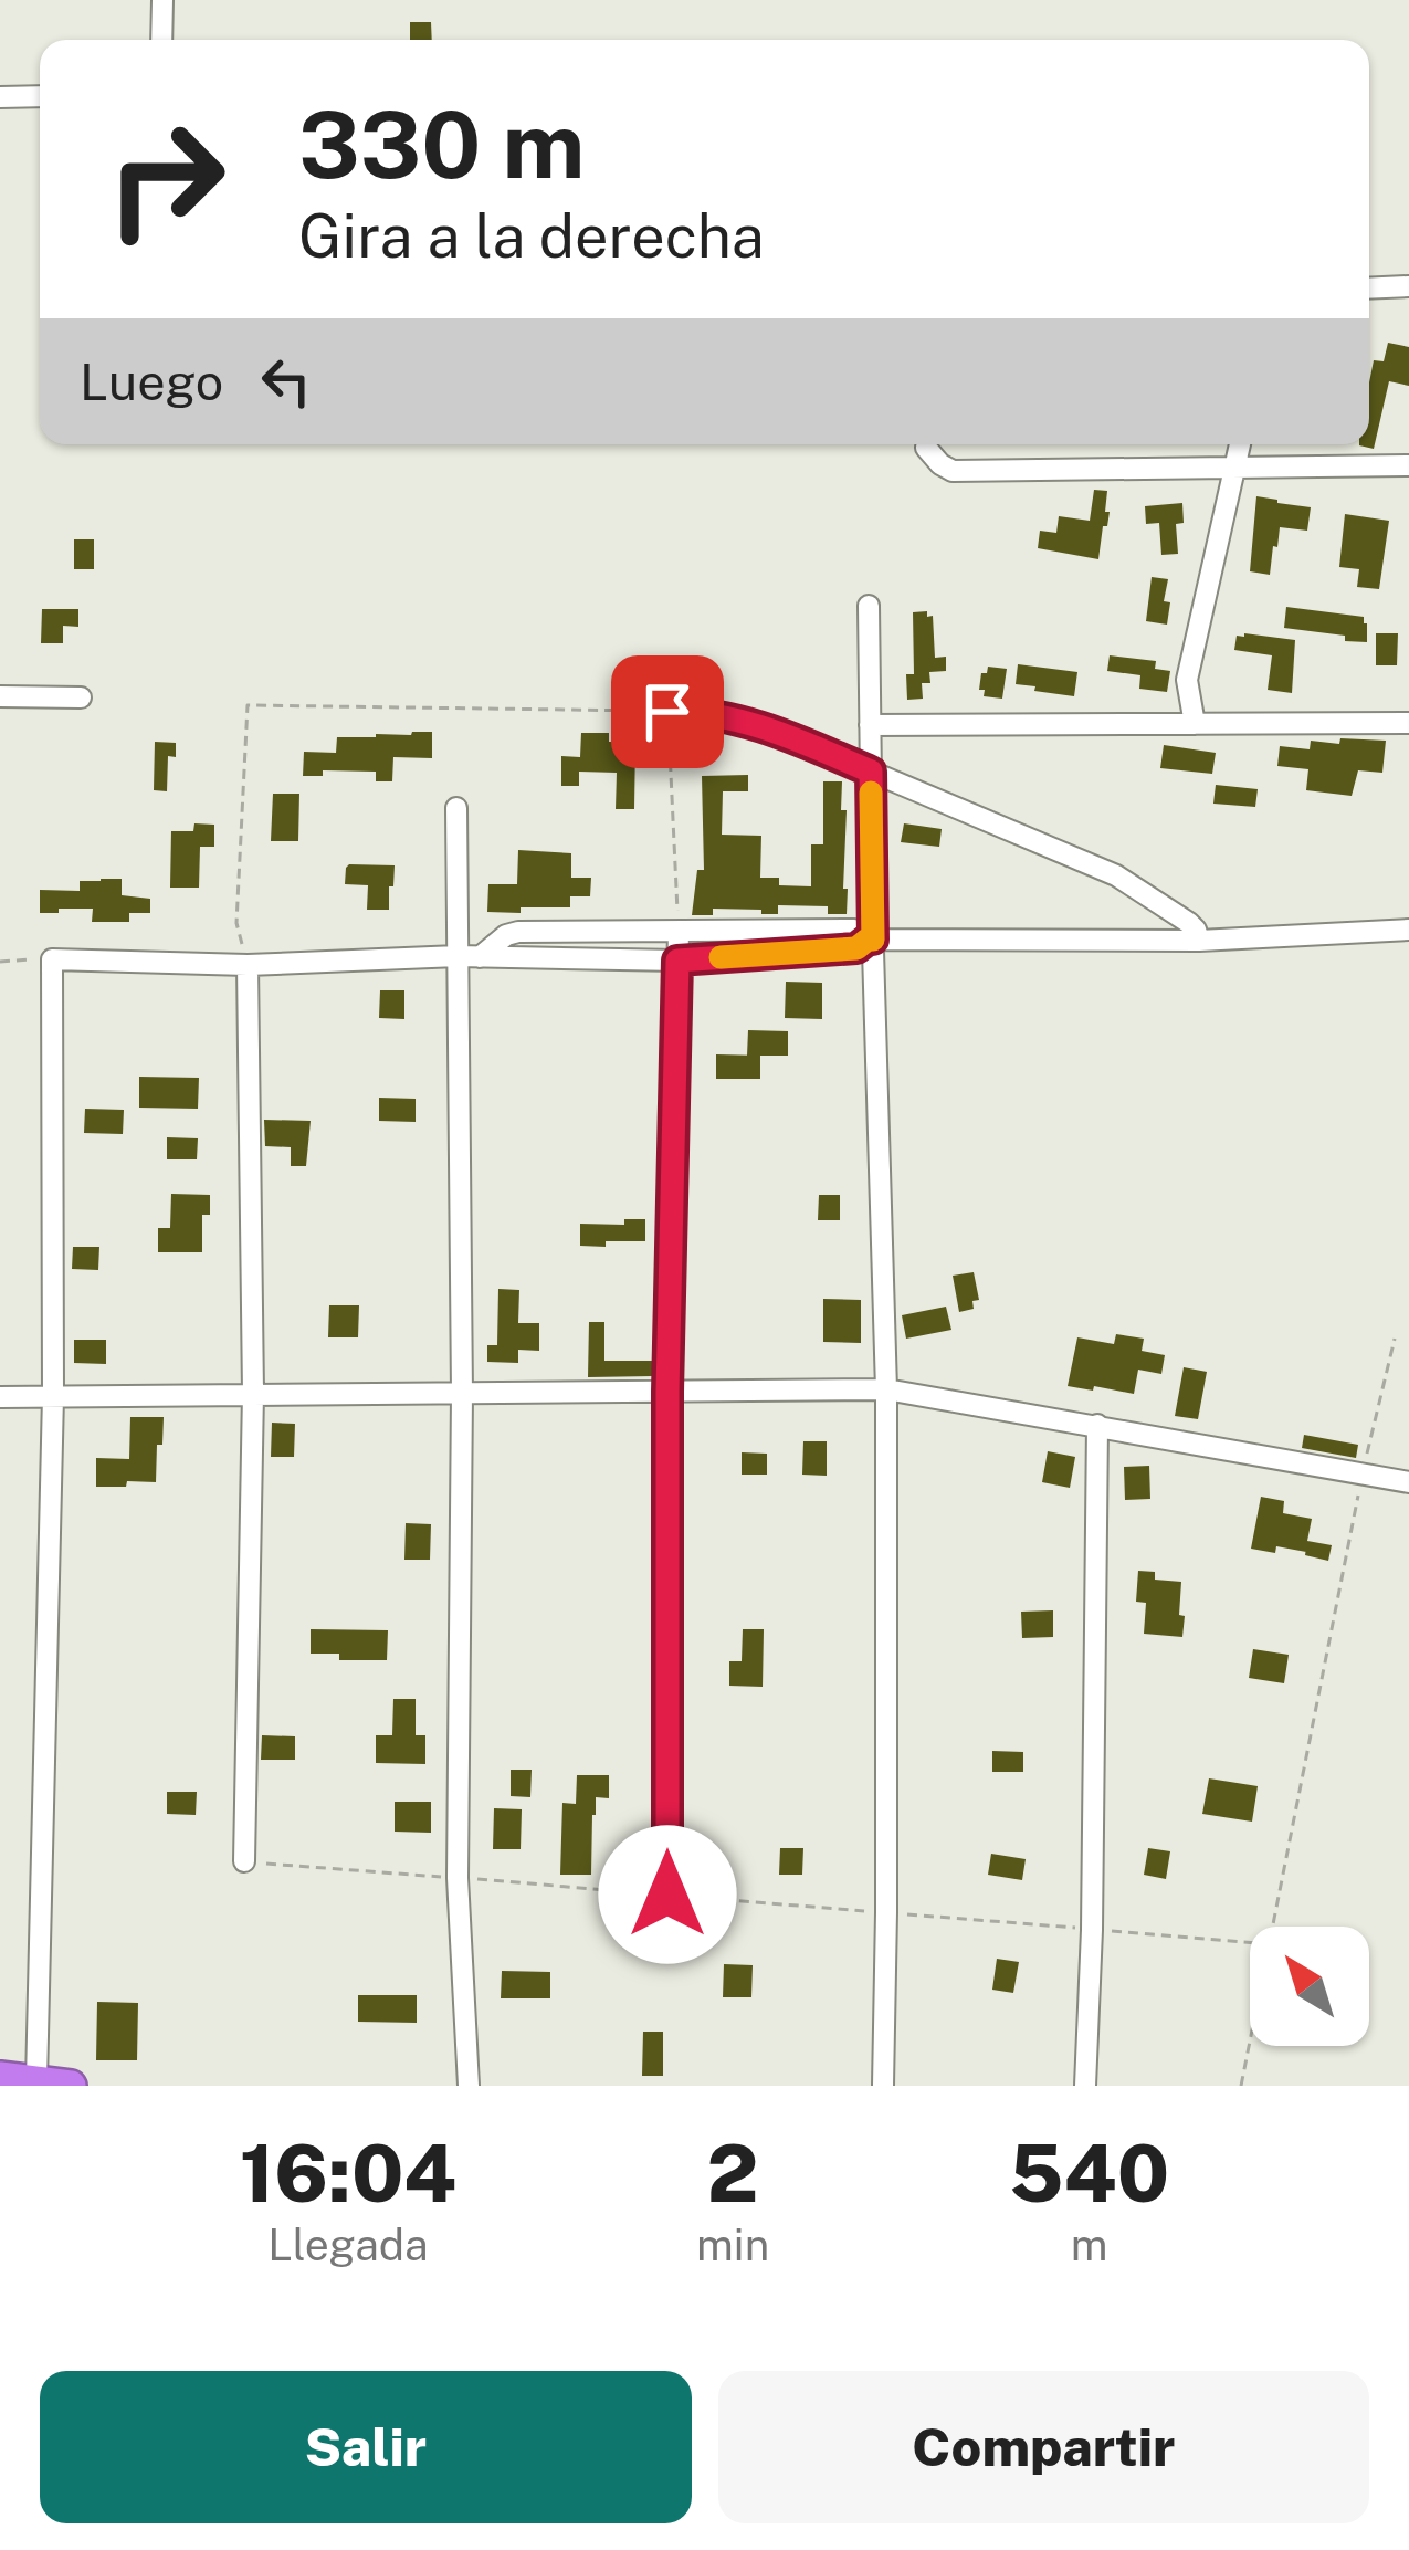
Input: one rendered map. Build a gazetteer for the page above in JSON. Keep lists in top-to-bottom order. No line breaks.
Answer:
{"north":"top left","page":{"turn":["330 m","Gira a la derecha"],"then":"Luego","eta":["16:04","Llegada","2","min","540","m"],"buttons":["Salir","Compartir"]}}
